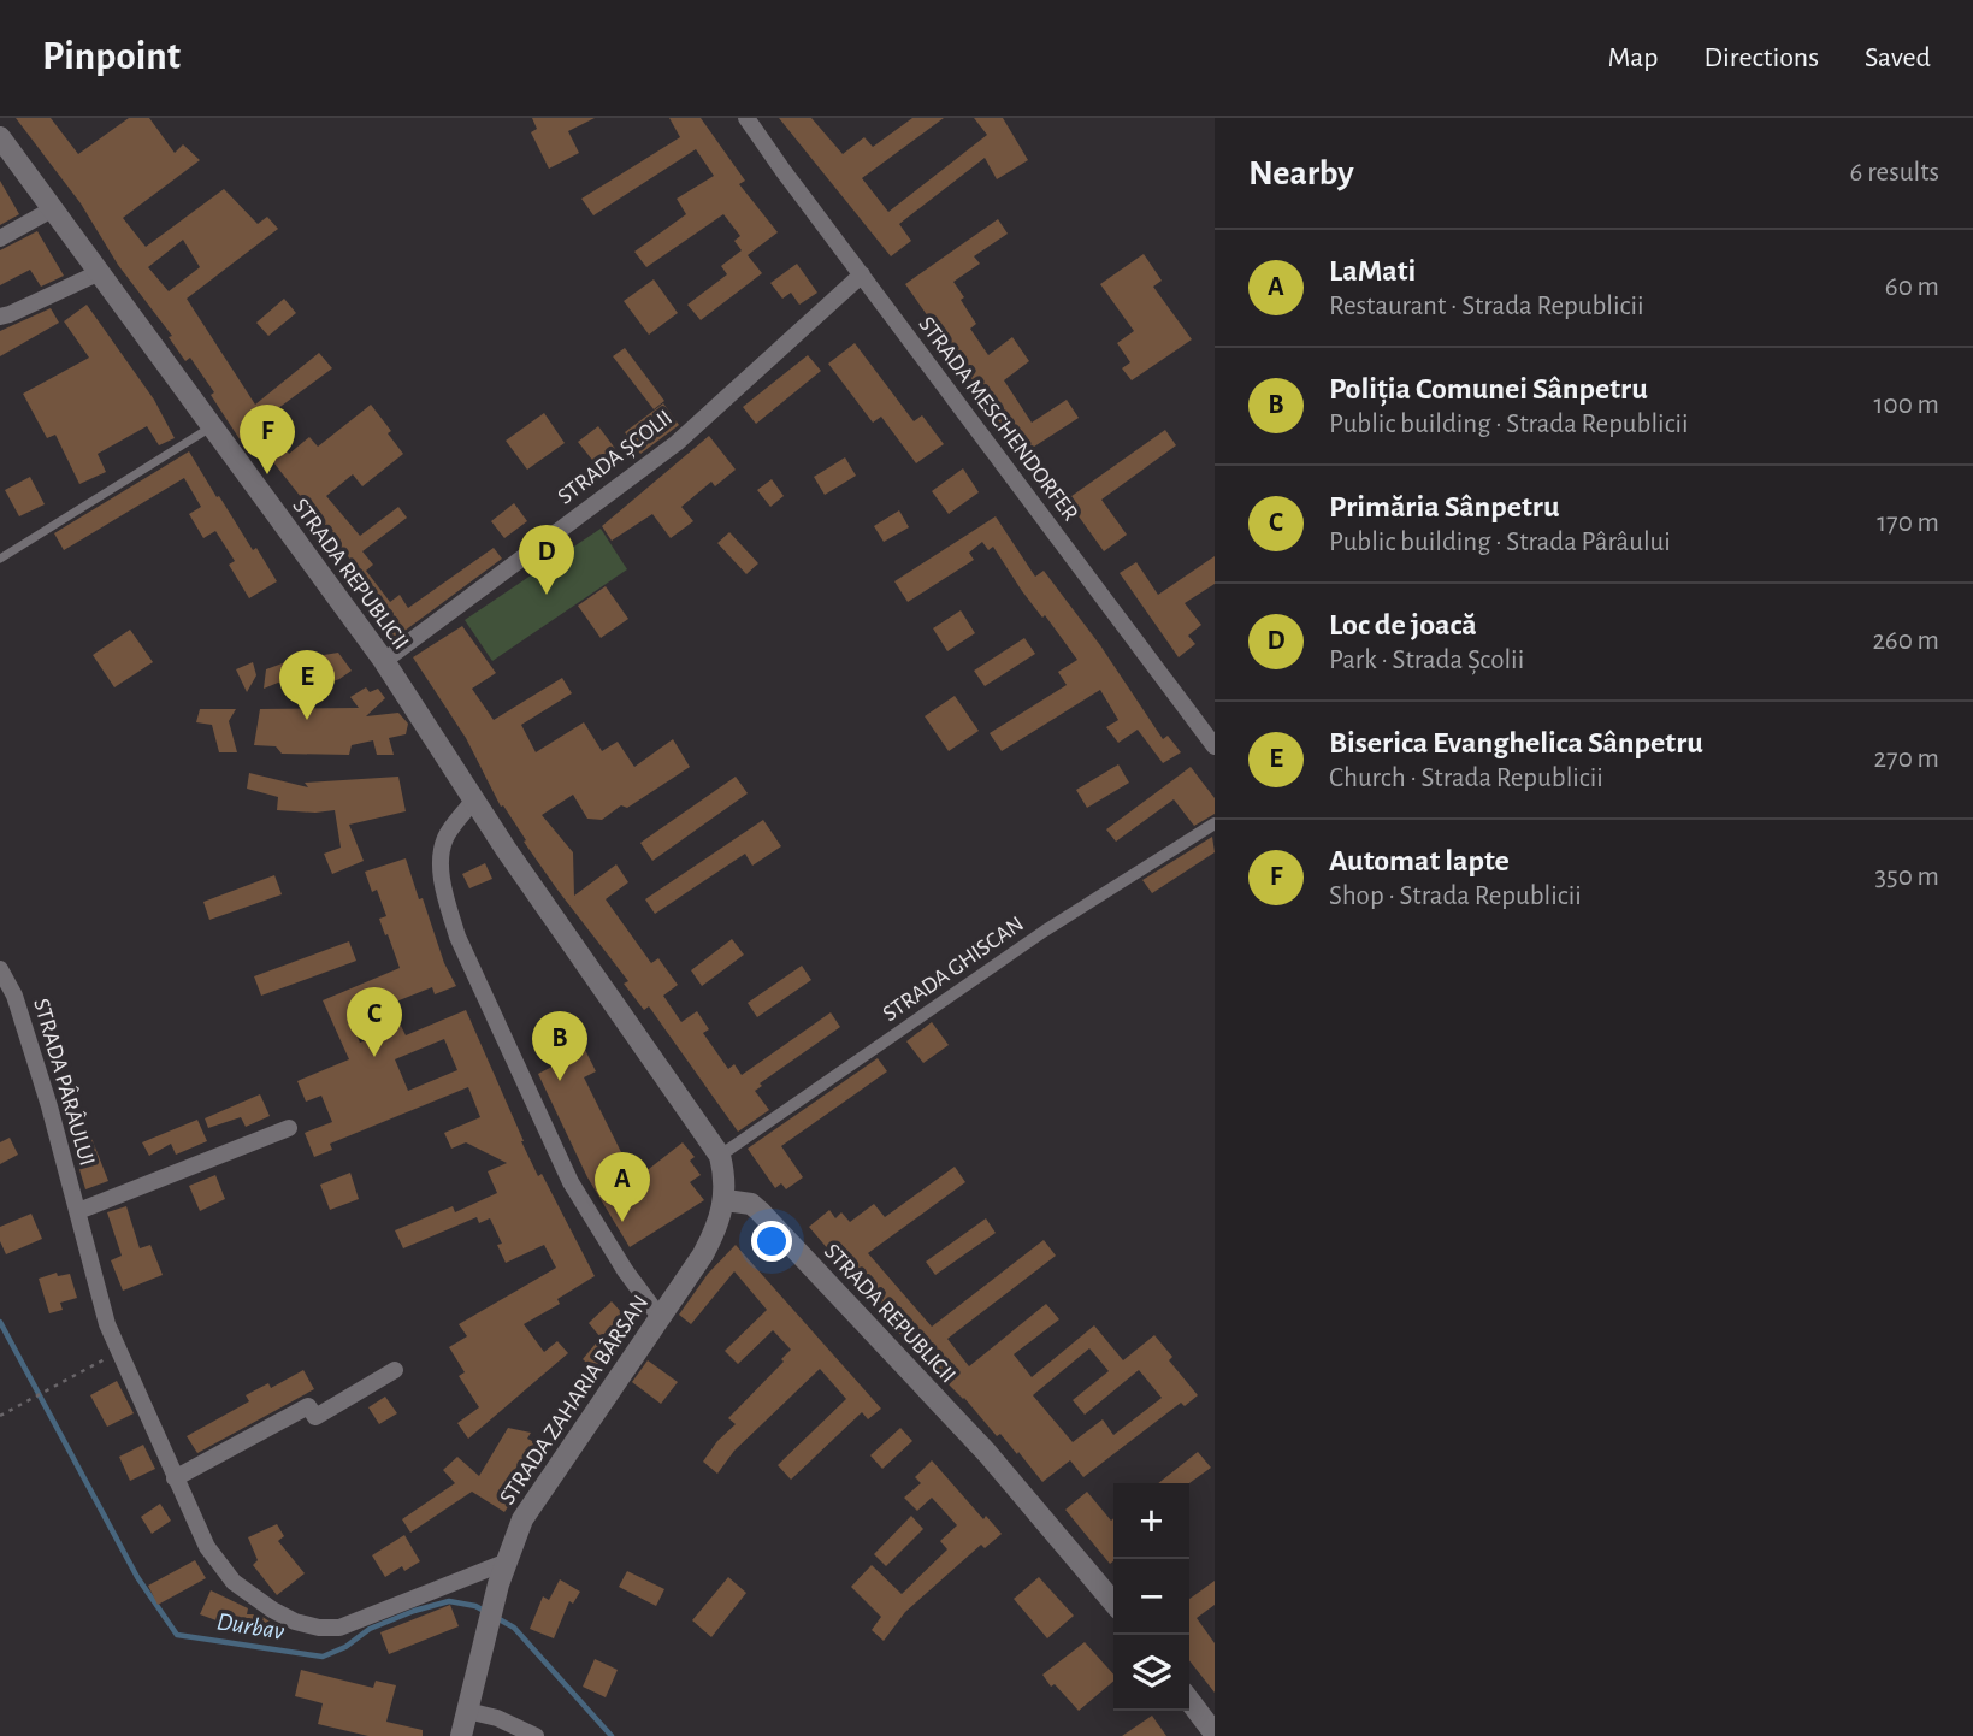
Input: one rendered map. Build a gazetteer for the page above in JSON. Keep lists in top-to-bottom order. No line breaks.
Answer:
{"streets":{"main road":["STRADA REPUBLICII","STRADA ZAHARIA BÂRSAN"],"street":["STRADA MESCHENDORFER","STRADA ȘCOLII","STRADA GHISCAN","STRADA PÂRÂULUI"]},"crossings":[["STRADA MESCHENDORFER","STRADA ȘCOLII"],["STRADA ȘCOLII","STRADA REPUBLICII"],["STRADA REPUBLICII","STRADA GHISCAN"],["STRADA REPUBLICII","STRADA ZAHARIA BÂRSAN"],["STRADA PÂRÂULUI","STRADA ZAHARIA BÂRSAN"]],"water":["Durbav"],"page":{"header":"Pinpoint","nav":["Map","Directions","Saved"],"heading":["Nearby","6 results"],"list":[{"mark":"A","name":"LaMati","note":"Restaurant · Strada Republicii","value":"60 m"},{"mark":"B","name":"Poliția Comunei Sânpetru","note":"Public building · Strada Republicii","value":"100 m"},{"mark":"C","name":"Primăria Sânpetru","note":"Public building · Strada Pârâului","value":"170 m"},{"mark":"D","name":"Loc de joacă","note":"Park · Strada Școlii","value":"260 m"},{"mark":"E","name":"Biserica Evanghelica Sânpetru","note":"Church · Strada Republicii","value":"270 m"},{"mark":"F","name":"Automat lapte","note":"Shop · Strada Republicii","value":"350 m"}],"pins":["F","D","E","C","B","A"],"map_buttons":["+","−"]}}
